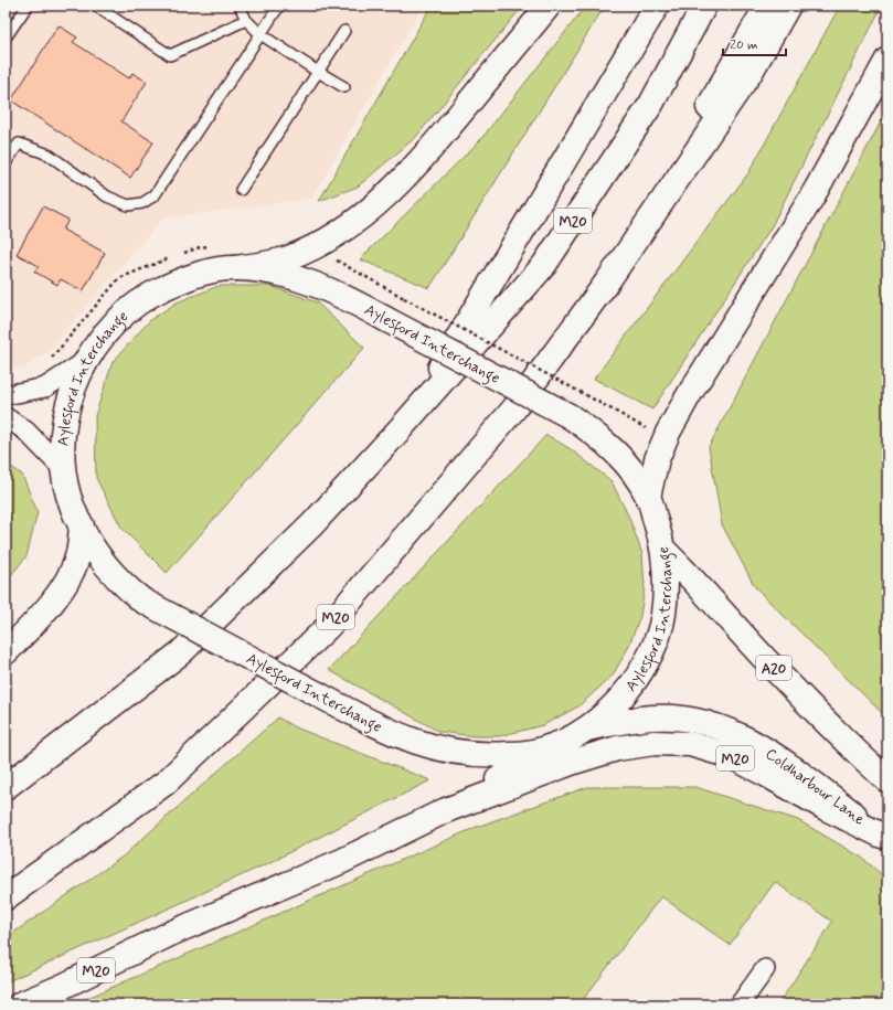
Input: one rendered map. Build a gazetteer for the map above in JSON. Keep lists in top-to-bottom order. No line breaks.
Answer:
{"streets":{"main road":["M20","Aylesford Interchange","A20","Coldharbour Lane"]},"crossings":[["M20","Aylesford Interchange"],["M20","Coldharbour Lane"],["Aylesford Interchange","A20"],["Aylesford Interchange","Coldharbour Lane"]],"scale_bar":"20 m"}
